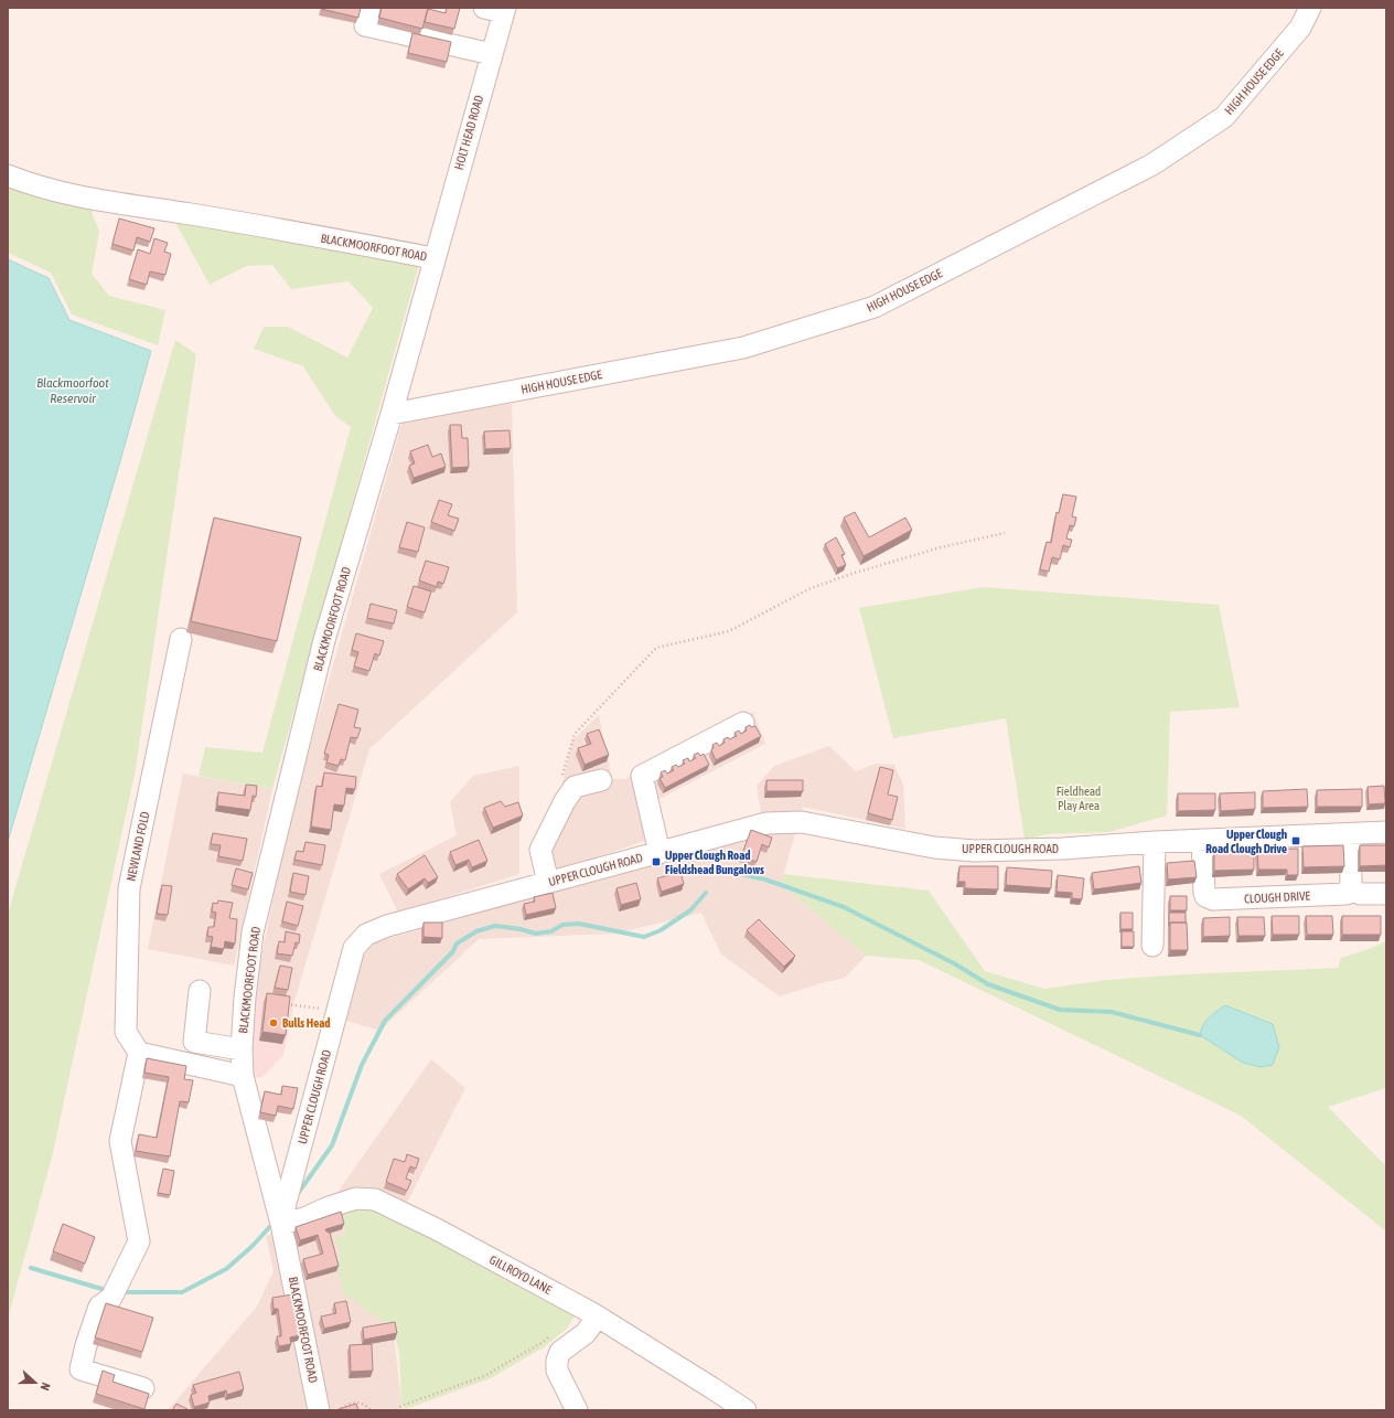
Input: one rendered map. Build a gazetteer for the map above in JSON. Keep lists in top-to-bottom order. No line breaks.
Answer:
{"streets":{"street":["HIGH HOUSE EDGE","HOLT HEAD ROAD","BLACKMOORFOOT ROAD","NEWLAND FOLD","UPPER CLOUGH ROAD","CLOUGH DRIVE","GILLROYD LANE"]},"crossings":[["HIGH HOUSE EDGE","BLACKMOORFOOT ROAD"],["HOLT HEAD ROAD","BLACKMOORFOOT ROAD"],["BLACKMOORFOOT ROAD","UPPER CLOUGH ROAD"],["BLACKMOORFOOT ROAD","GILLROYD LANE"],["UPPER CLOUGH ROAD","CLOUGH DRIVE"],["UPPER CLOUGH ROAD","GILLROYD LANE"]],"water":["Blackmoorfoot Reservoir"],"parks":["Fieldhead Play Area"],"places":{"transit":["Upper Clough Road Clough Drive","Upper Clough Road Fieldshead Bungalows"],"other":["Bulls Head"]},"north":"right"}
